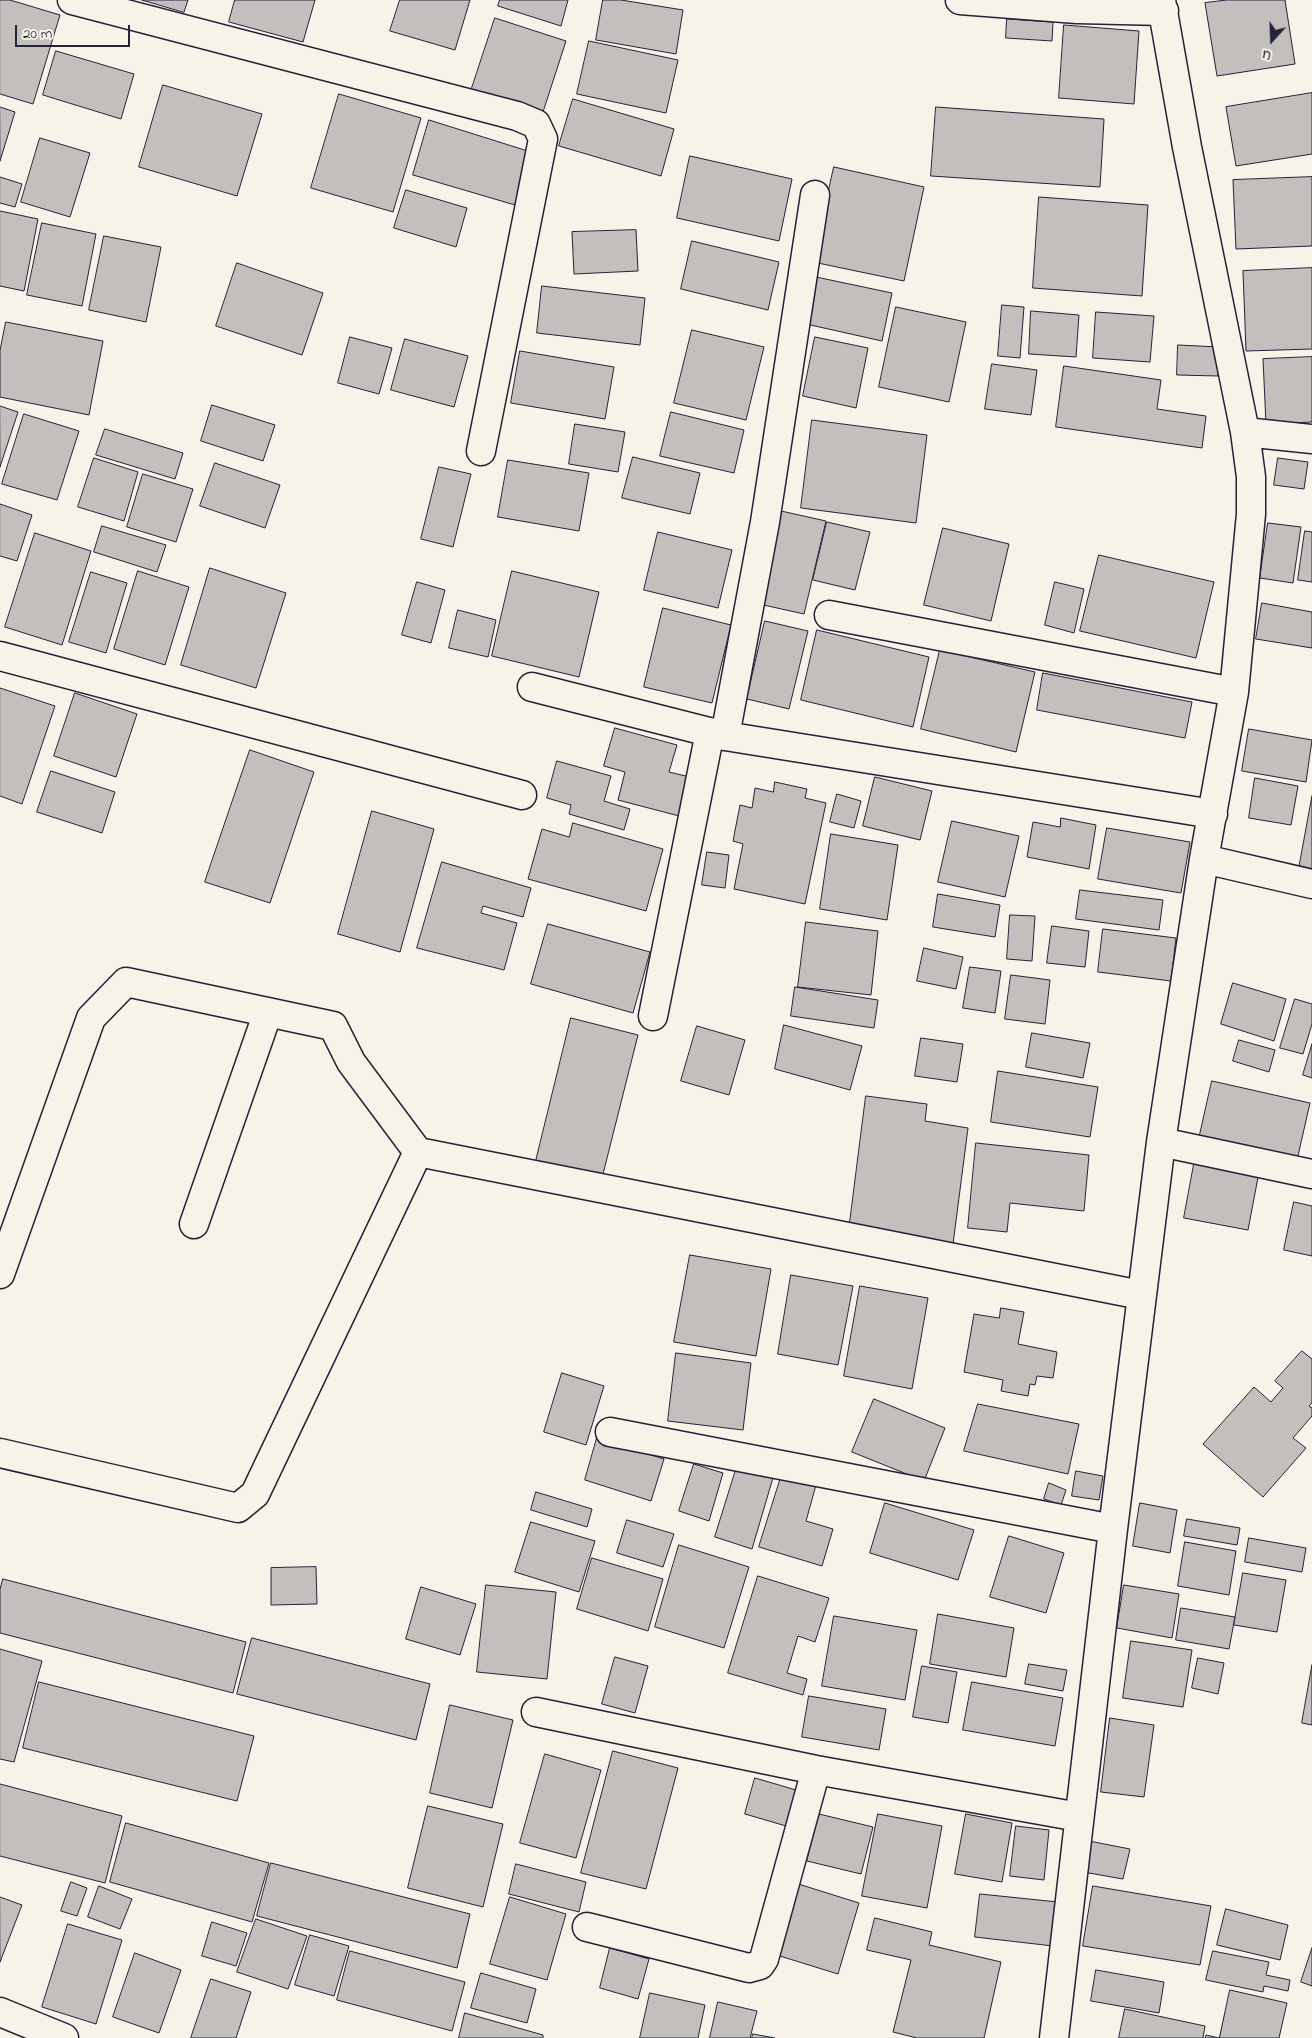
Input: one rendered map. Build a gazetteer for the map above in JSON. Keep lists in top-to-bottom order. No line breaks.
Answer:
{"scale_bar":"20 m","north":"bottom"}
